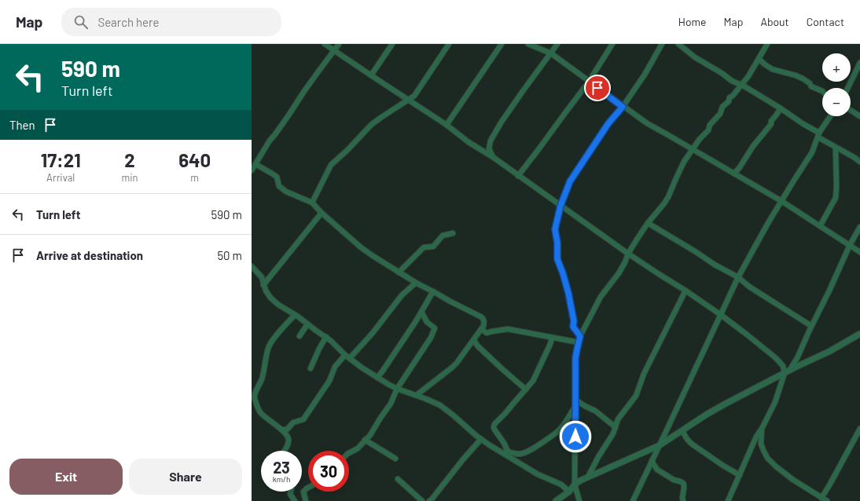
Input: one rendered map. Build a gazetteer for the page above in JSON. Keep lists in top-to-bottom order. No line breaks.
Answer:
{"page":{"header":"Map","search":"Search here","nav":["Home","Map","About","Contact"],"turn":["590 m","Turn left"],"map_buttons":["+","−"],"then":"Then","eta":["17:21","Arrival","2","min","640","m"],"list":[{"name":"Turn left","value":"590 m"},{"name":"Arrive at destination","value":"50 m"}],"speed":"23 km/h","limit":"30","buttons":["Exit","Share"]}}
